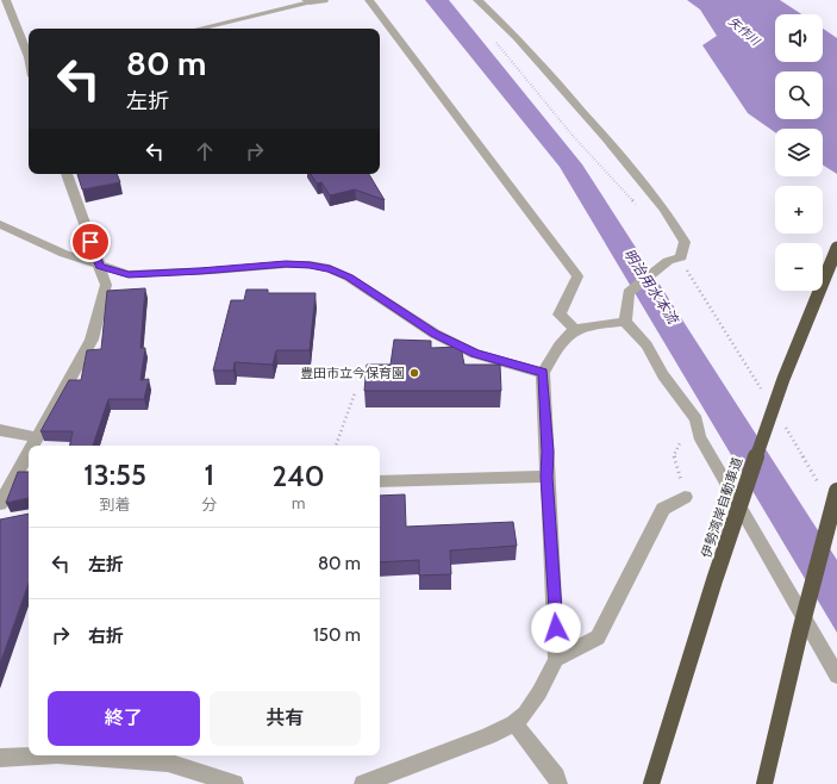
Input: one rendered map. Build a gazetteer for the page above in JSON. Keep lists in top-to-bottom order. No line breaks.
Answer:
{"streets":{"highway":["伊勢湾岸自動車道"]},"water":["矢作川","明治用水本流"],"places":["豊田市立今保育園"],"page":{"map_buttons":["+","−"],"turn":["80 m","左折"],"eta":["13:55","到着","1","分","240","m"],"list":[{"name":"左折","value":"80 m"},{"name":"右折","value":"150 m"}],"buttons":["終了","共有"]}}
